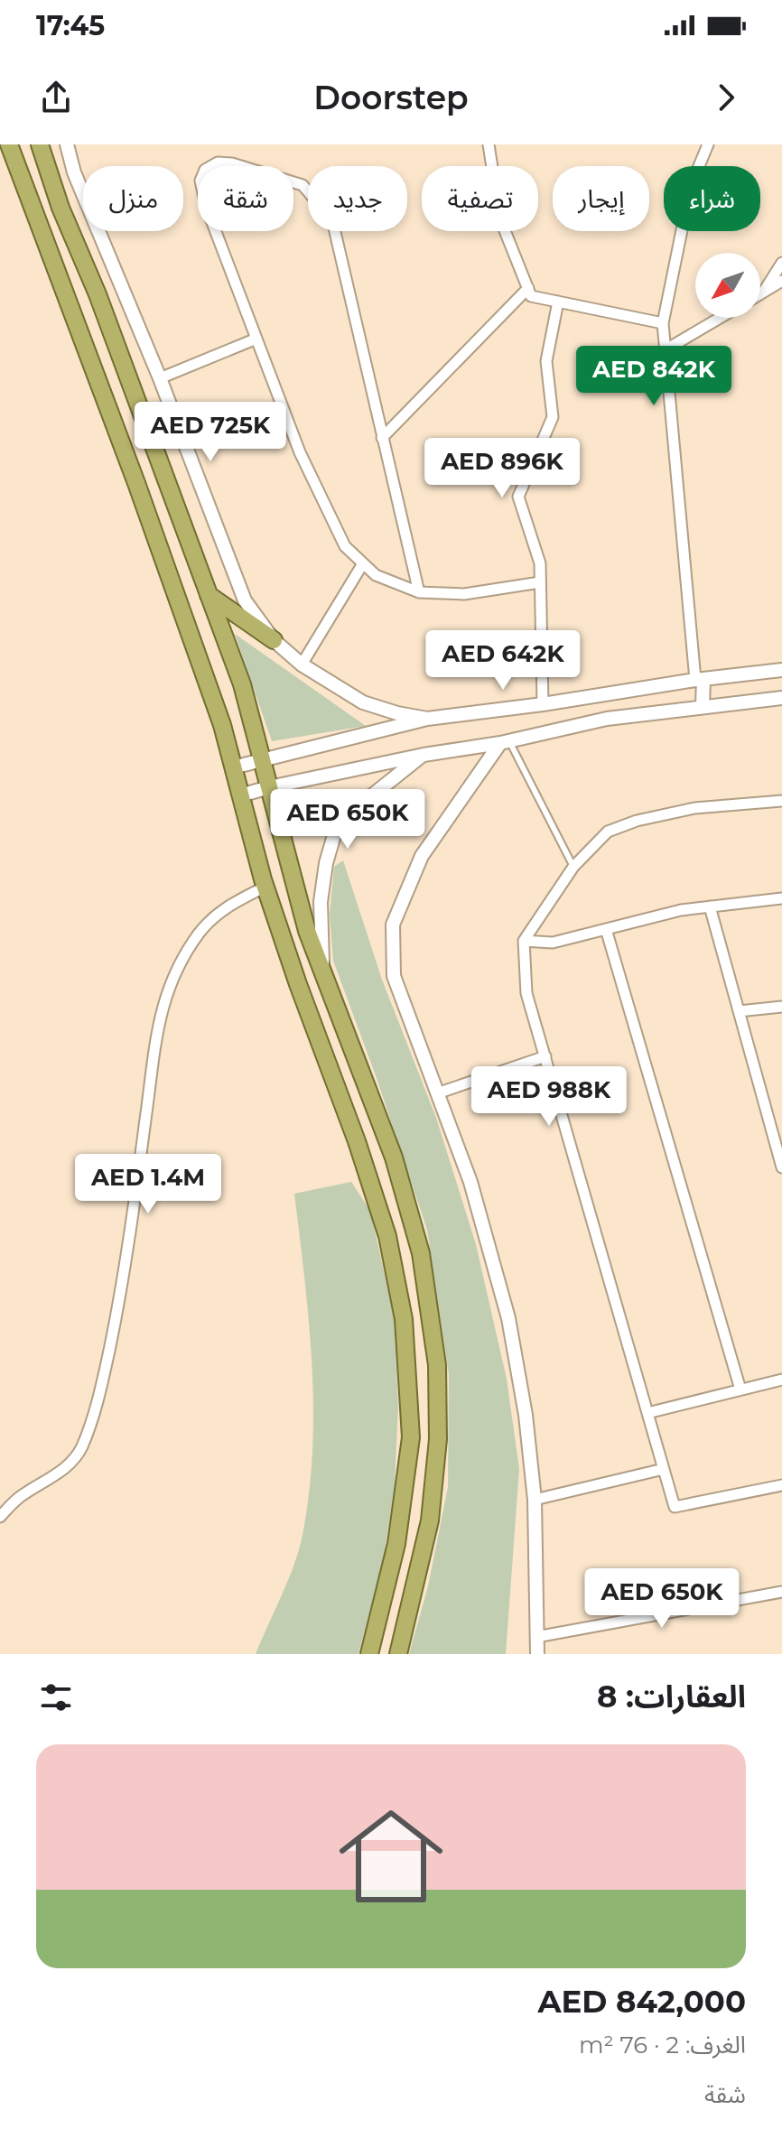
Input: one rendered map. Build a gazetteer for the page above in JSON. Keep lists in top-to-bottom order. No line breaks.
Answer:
{"north":"bottom left","page":{"status":"17:45","header":"Doorstep","chip":["شراء","إيجار","تصفية","جديد","شقة","منزل"],"price":["AED 842K","AED 725K","AED 896K","AED 642K","AED 650K","AED 988K","AED 1.4M","AED 650K"],"heading":"العقارات: 8","list":[{"name":"AED 842,000","note":"الغرف: 2 · 76 m² · شقة"}]}}
